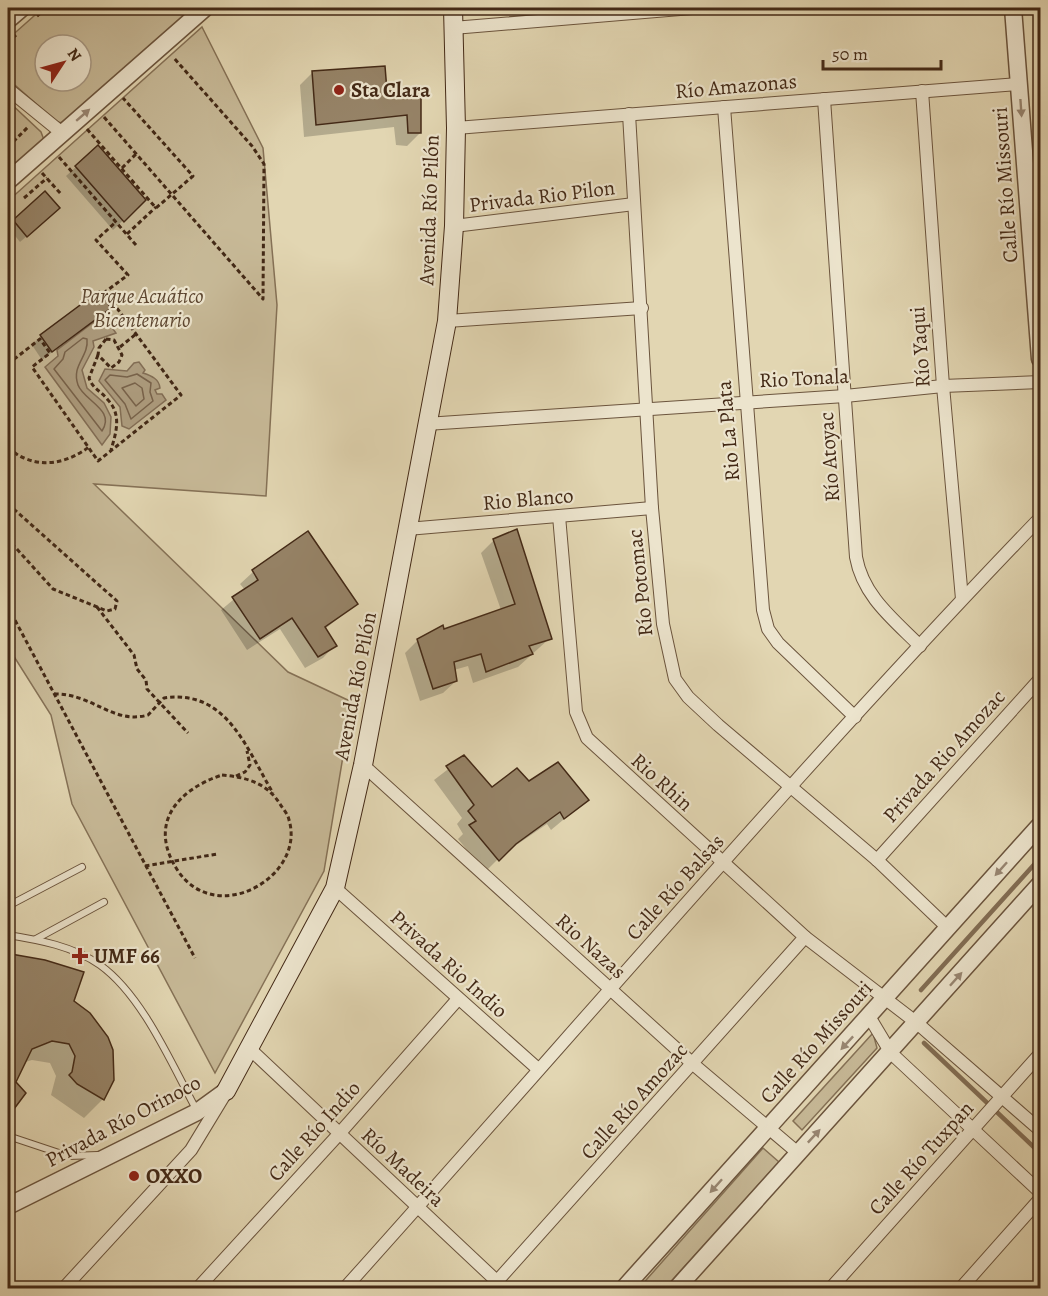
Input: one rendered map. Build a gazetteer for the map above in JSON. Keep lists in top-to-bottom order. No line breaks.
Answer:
{"streets":{"main road":["Avenida Río Pilón"],"street":["Río Amazonas","Calle Río Missouri","Privada Rio Pilon","Río Yaqui","Rio Tonala","Rio La Plata","Río Atoyac","Rio Blanco","Río Potomac","Privada Rio Amozac","Rio Rhin","Calle Río Balsas","Rio Nazas","Privada Rio Indio","Calle Río Amozac","Privada Río Orinoco","Calle Río Indio","Calle Río Tuxpan","Río Madeira"]},"crossings":[["Río Amazonas","Calle Río Missouri"],["Río Amazonas","Avenida Río Pilón"],["Río Amazonas","Río Yaqui"],["Río Amazonas","Rio La Plata"],["Río Amazonas","Río Atoyac"],["Río Amazonas","Río Potomac"],["Calle Río Missouri","Río Potomac"],["Calle Río Missouri","Rio Rhin"],["Calle Río Missouri","Rio Nazas"],["Privada Rio Pilon","Avenida Río Pilón"],["Privada Rio Pilon","Río Potomac"],["Avenida Río Pilón","Rio Tonala"],["Avenida Río Pilón","Rio Blanco"],["Avenida Río Pilón","Rio Nazas"],["Avenida Río Pilón","Privada Rio Indio"],["Avenida Río Pilón","Privada Río Orinoco"],["Avenida Río Pilón","Río Madeira"],["Río Yaqui","Rio Tonala"],["Río Yaqui","Calle Río Balsas"],["Rio Tonala","Rio La Plata"],["Rio Tonala","Río Atoyac"],["Rio Tonala","Río Potomac"],["Rio La Plata","Calle Río Balsas"],["Río Atoyac","Calle Río Balsas"],["Rio Blanco","Río Potomac"],["Rio Blanco","Rio Rhin"],["Río Potomac","Privada Rio Amozac"],["Río Potomac","Calle Río Balsas"],["Rio Rhin","Calle Río Balsas"],["Rio Rhin","Calle Río Amozac"],["Rio Rhin","Calle Río Tuxpan"],["Calle Río Balsas","Rio Nazas"],["Calle Río Balsas","Privada Rio Indio"],["Calle Río Balsas","Río Madeira"],["Rio Nazas","Calle Río Amozac"],["Privada Rio Indio","Calle Río Indio"],["Calle Río Amozac","Río Madeira"],["Calle Río Indio","Río Madeira"]],"parks":["Parque Acuático Bicentenario"],"places":{"other":["Sta Clara","OXXO"],"health":["UMF 66"]},"scale_bar":"50 m","north":"top right"}
